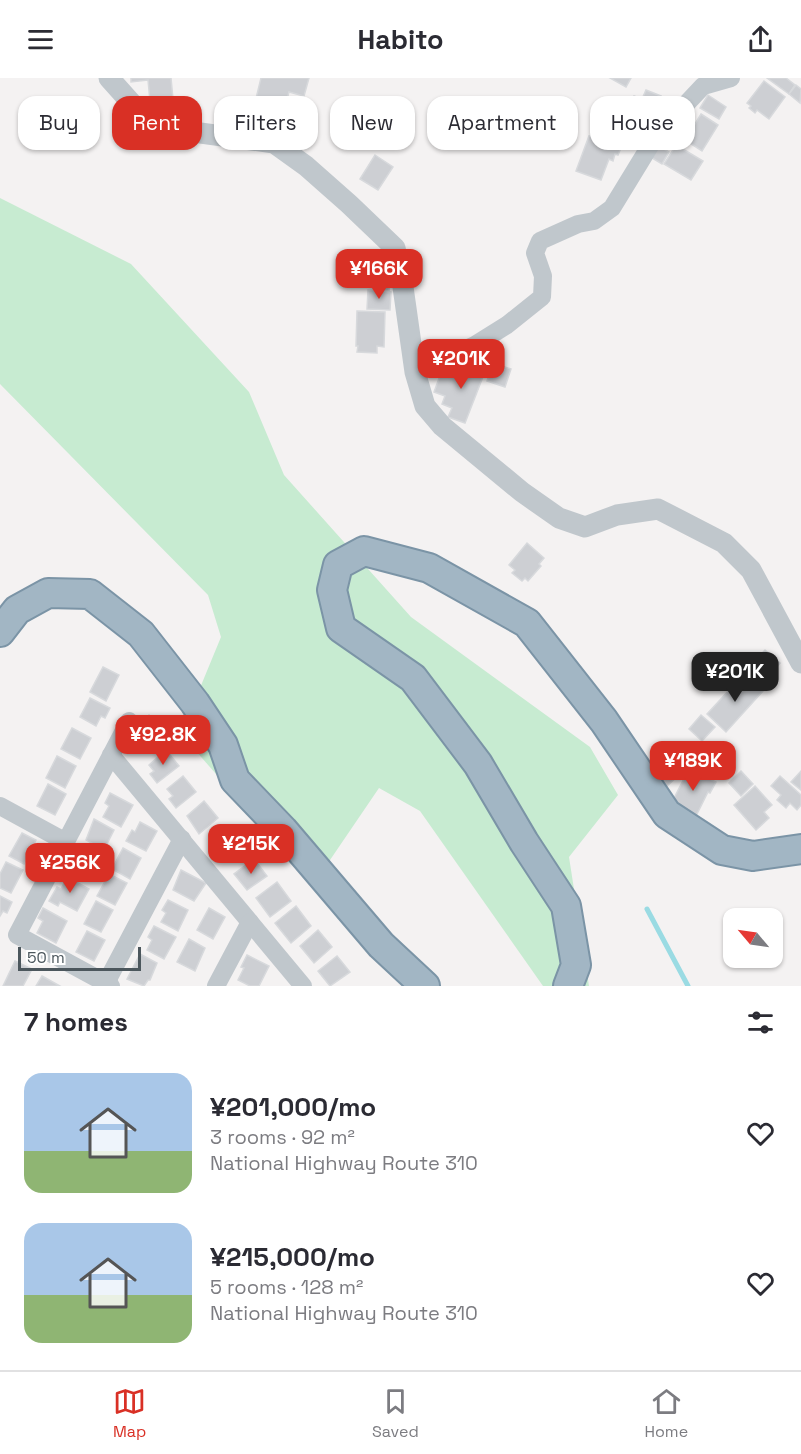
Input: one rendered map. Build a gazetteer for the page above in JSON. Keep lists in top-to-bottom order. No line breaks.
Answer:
{"scale_bar":"50 m","north":"top left","page":{"header":"Habito","chip":["Buy","Rent","Filters","New","Apartment","House"],"price":["¥166K","¥201K","¥201K","¥92.8K","¥189K","¥215K","¥256K"],"scale":"50 m","heading":"7 homes","list":[{"name":"¥201,000/mo","note":"3 rooms · 92 m² · National Highway Route 310"},{"name":"¥215,000/mo","note":"5 rooms · 128 m² · National Highway Route 310"}],"tabs":["Map","Saved","Home"]}}
